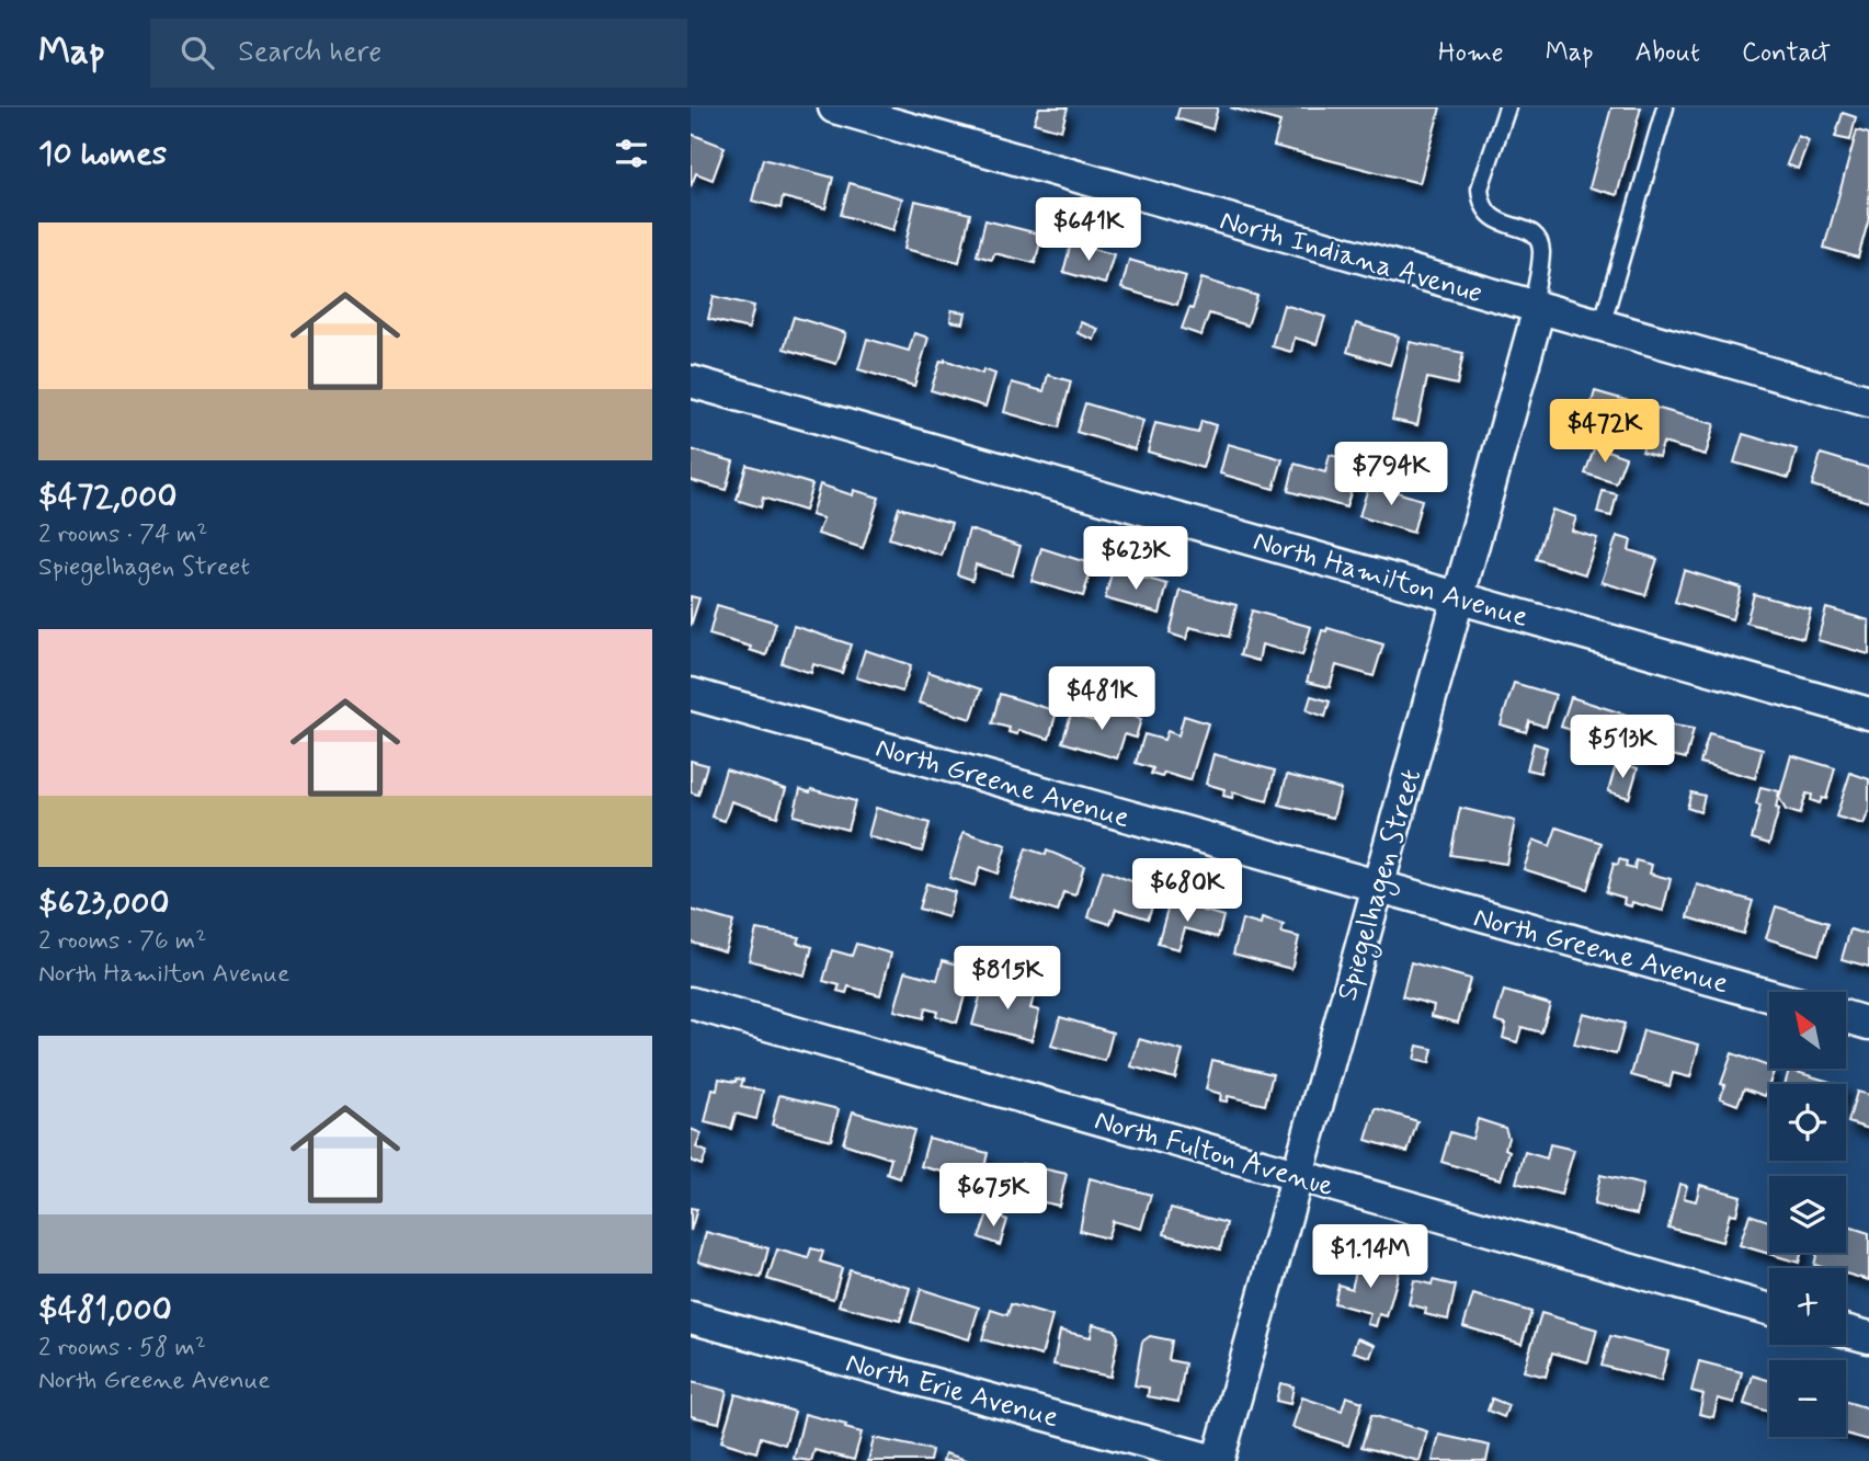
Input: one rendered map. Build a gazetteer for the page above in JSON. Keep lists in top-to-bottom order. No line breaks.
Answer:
{"streets":{"street":["North Indiana Avenue","North Hamilton Avenue","North Greene Avenue","Spiegelhagen Street","North Fulton Avenue","North Erie Avenue"]},"crossings":[["North Indiana Avenue","Spiegelhagen Street"],["North Hamilton Avenue","Spiegelhagen Street"],["North Greene Avenue","Spiegelhagen Street"],["Spiegelhagen Street","North Fulton Avenue"],["Spiegelhagen Street","North Erie Avenue"]],"north":"top left","page":{"header":"Map","search":"Search here","nav":["Home","Map","About","Contact"],"heading":"10 homes","price":["$641K","$472K","$794K","$623K","$481K","$513K","$680K","$815K","$675K","$1.14M"],"list":[{"name":"$472,000","note":"2 rooms · 74 m² · Spiegelhagen Street"},{"name":"$623,000","note":"2 rooms · 76 m² · North Hamilton Avenue"},{"name":"$481,000","note":"2 rooms · 58 m² · North Greene Avenue"}],"map_buttons":["+","−"]}}
